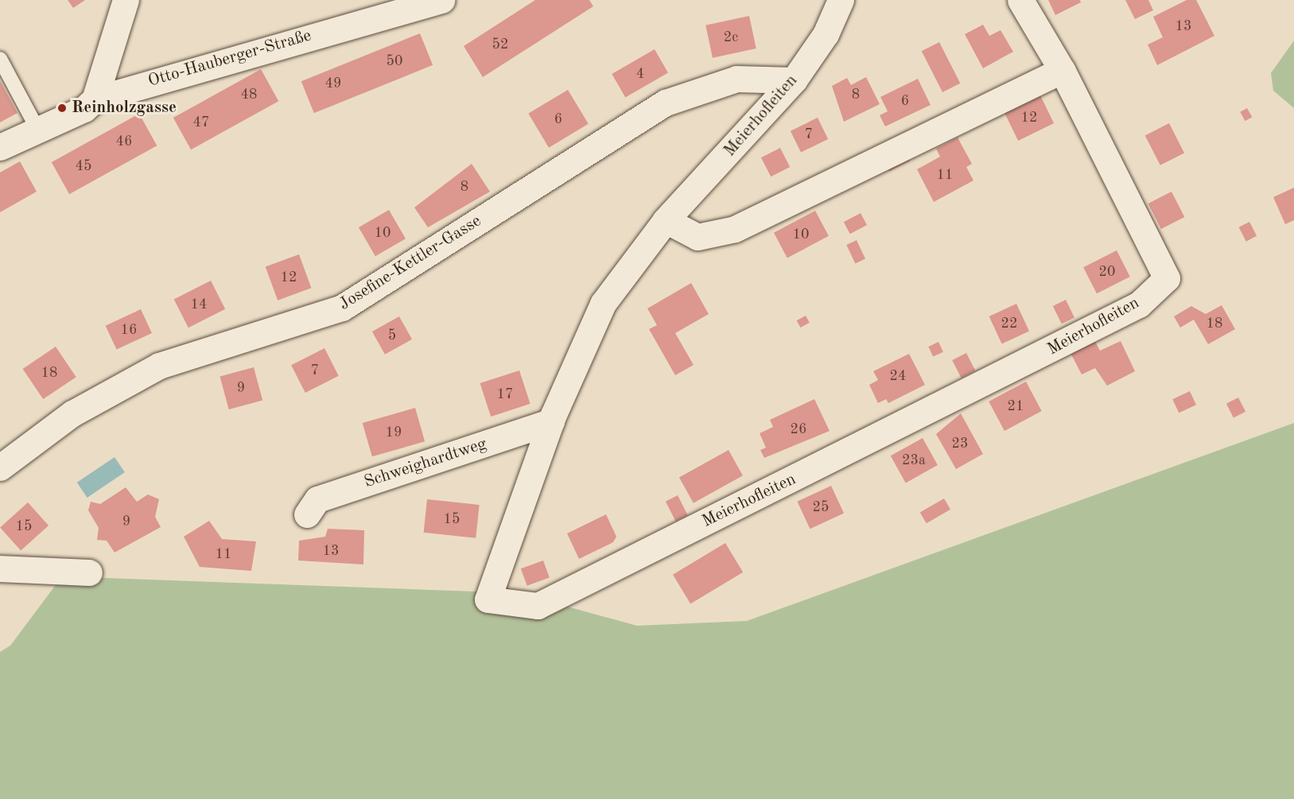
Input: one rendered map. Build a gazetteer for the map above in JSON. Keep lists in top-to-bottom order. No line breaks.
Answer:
{"streets":{"street":["Otto-Hauberger-Straße","Meierhofleiten","Josefine-Kettler-Gasse","Schweighardtweg"]},"crossings":[["Meierhofleiten","Josefine-Kettler-Gasse"],["Meierhofleiten","Schweighardtweg"]],"places":["Reinholzgasse"],"house_numbers":["13","2c","52","50","4","49","48","8","6","12","6","47","7","46","45","11","8","10","10","20","12","14","22","18","16","5","7","18","24","9","17","21","26","19","23","23a","25","15","9","15","13","11"]}
